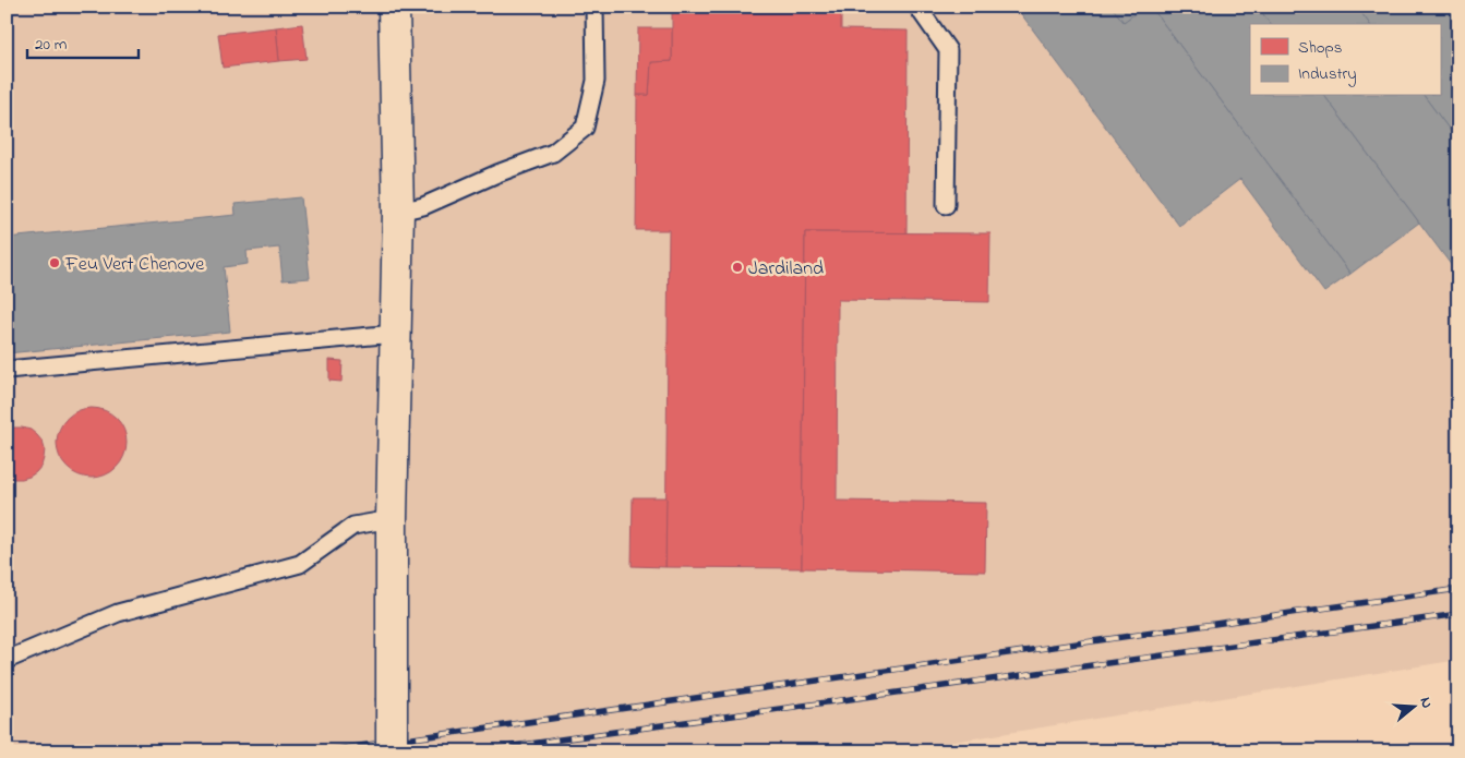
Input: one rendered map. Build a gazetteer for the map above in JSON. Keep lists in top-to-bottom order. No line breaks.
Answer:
{"places":["Feu Vert Chenove","Jardiland"],"legend":["Shops","Industry"],"scale_bar":"20 m","north":"right"}
